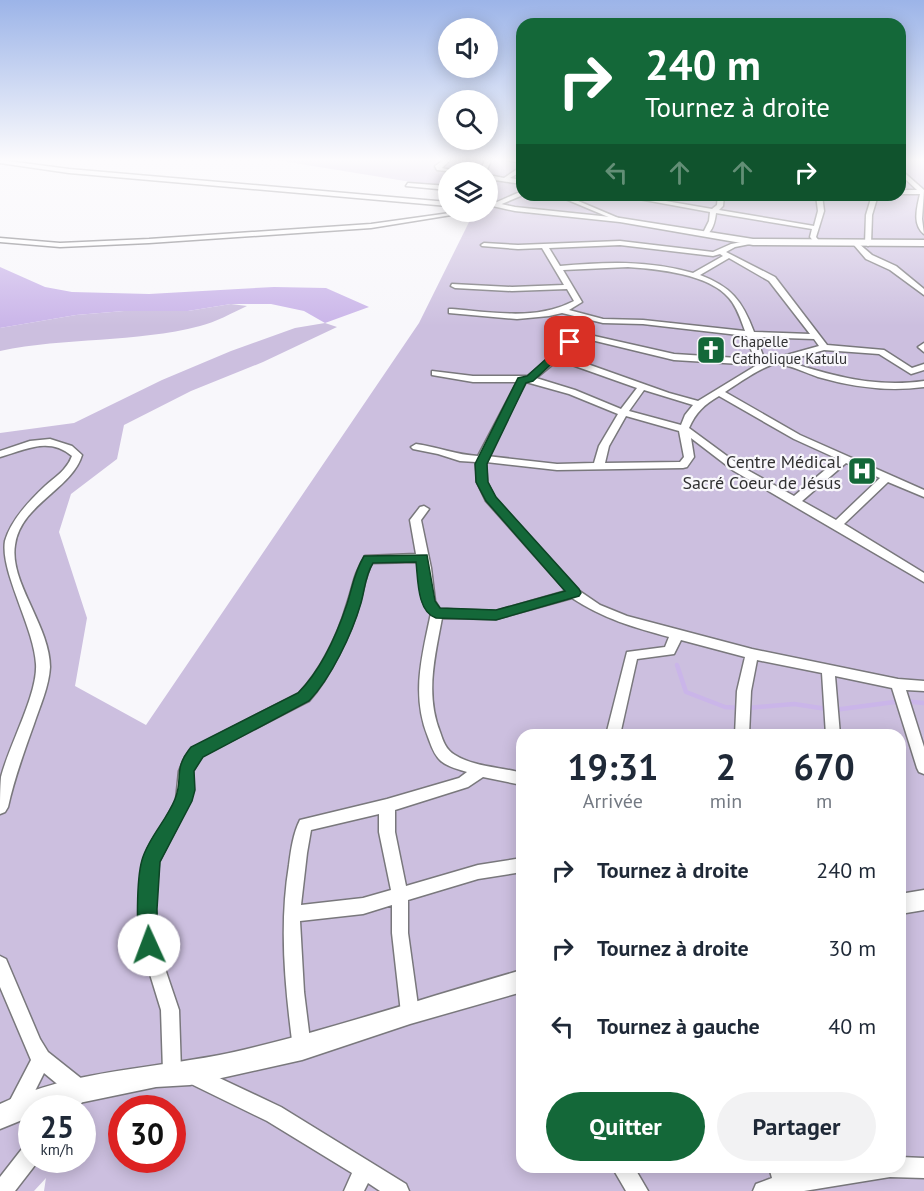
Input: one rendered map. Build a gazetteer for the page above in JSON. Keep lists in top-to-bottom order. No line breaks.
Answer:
{"places":{"church":["Chapelle Catholique Katulu"],"hospital":["Centre Médical Sacré Coeur de Jésus"]},"page":{"turn":["240 m","Tournez à droite"],"eta":["19:31","Arrivée","2","min","670","m"],"list":[{"name":"Tournez à droite","value":"240 m"},{"name":"Tournez à droite","value":"30 m"},{"name":"Tournez à gauche","value":"40 m"}],"buttons":["Quitter","Partager"],"speed":"25 km/h","limit":"30"}}
